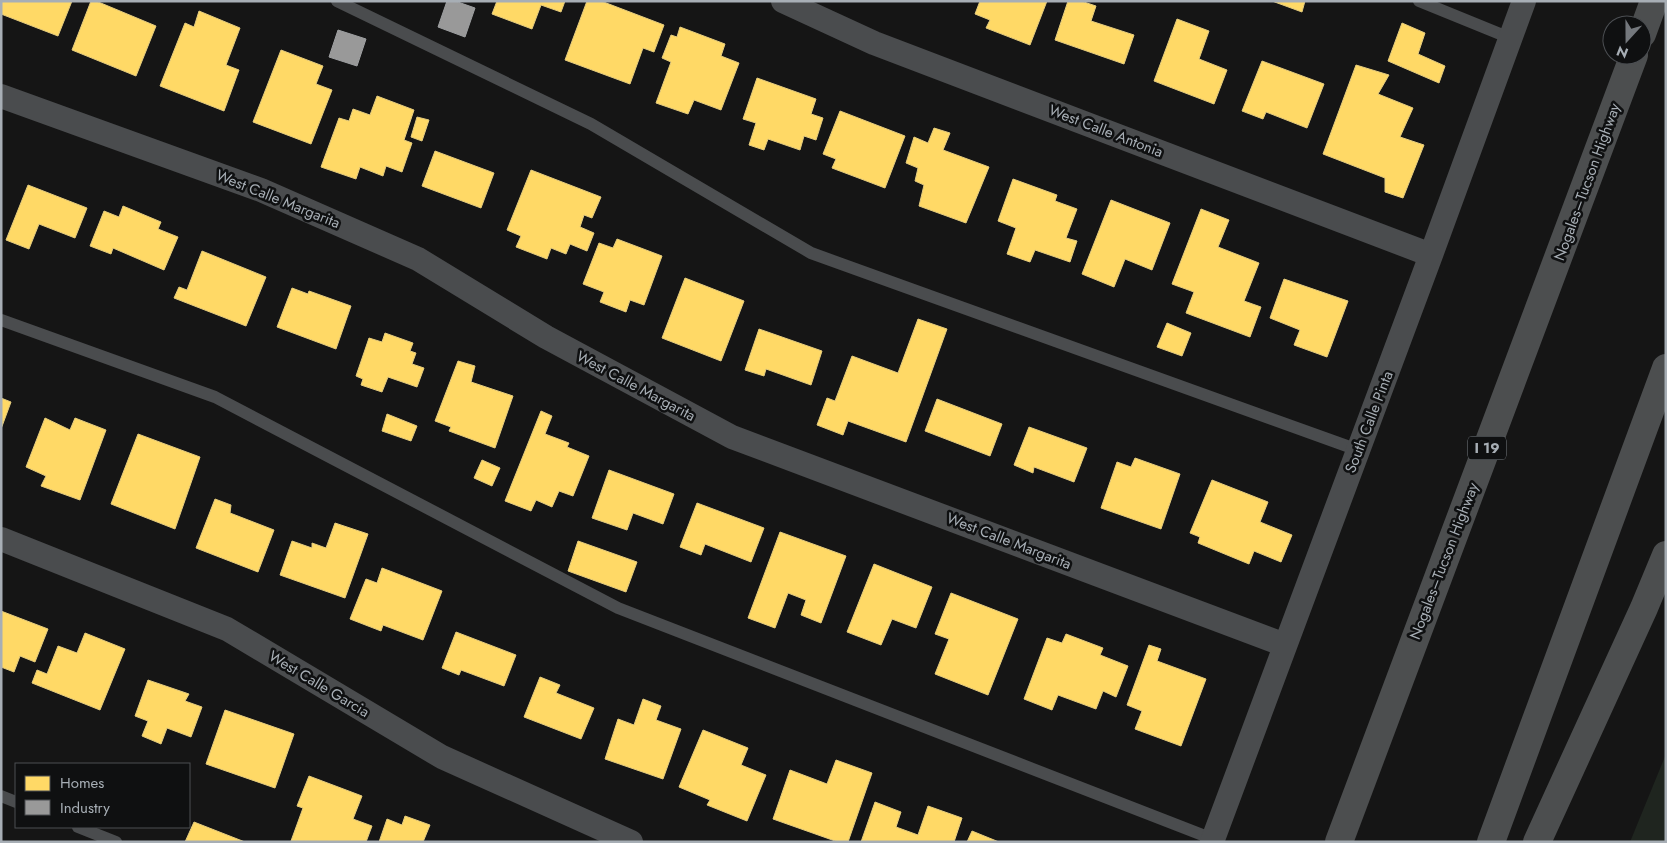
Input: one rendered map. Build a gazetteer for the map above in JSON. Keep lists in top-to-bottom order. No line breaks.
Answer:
{"streets":{"highway":["Nogales–Tucson Highway","I 19"],"street":["West Calle Antonia","West Calle Margarita","South Calle Pinta","West Calle Garcia"]},"crossings":[["West Calle Antonia","South Calle Pinta"],["West Calle Margarita","South Calle Pinta"]],"legend":["Homes","Industry"],"north":"bottom"}
